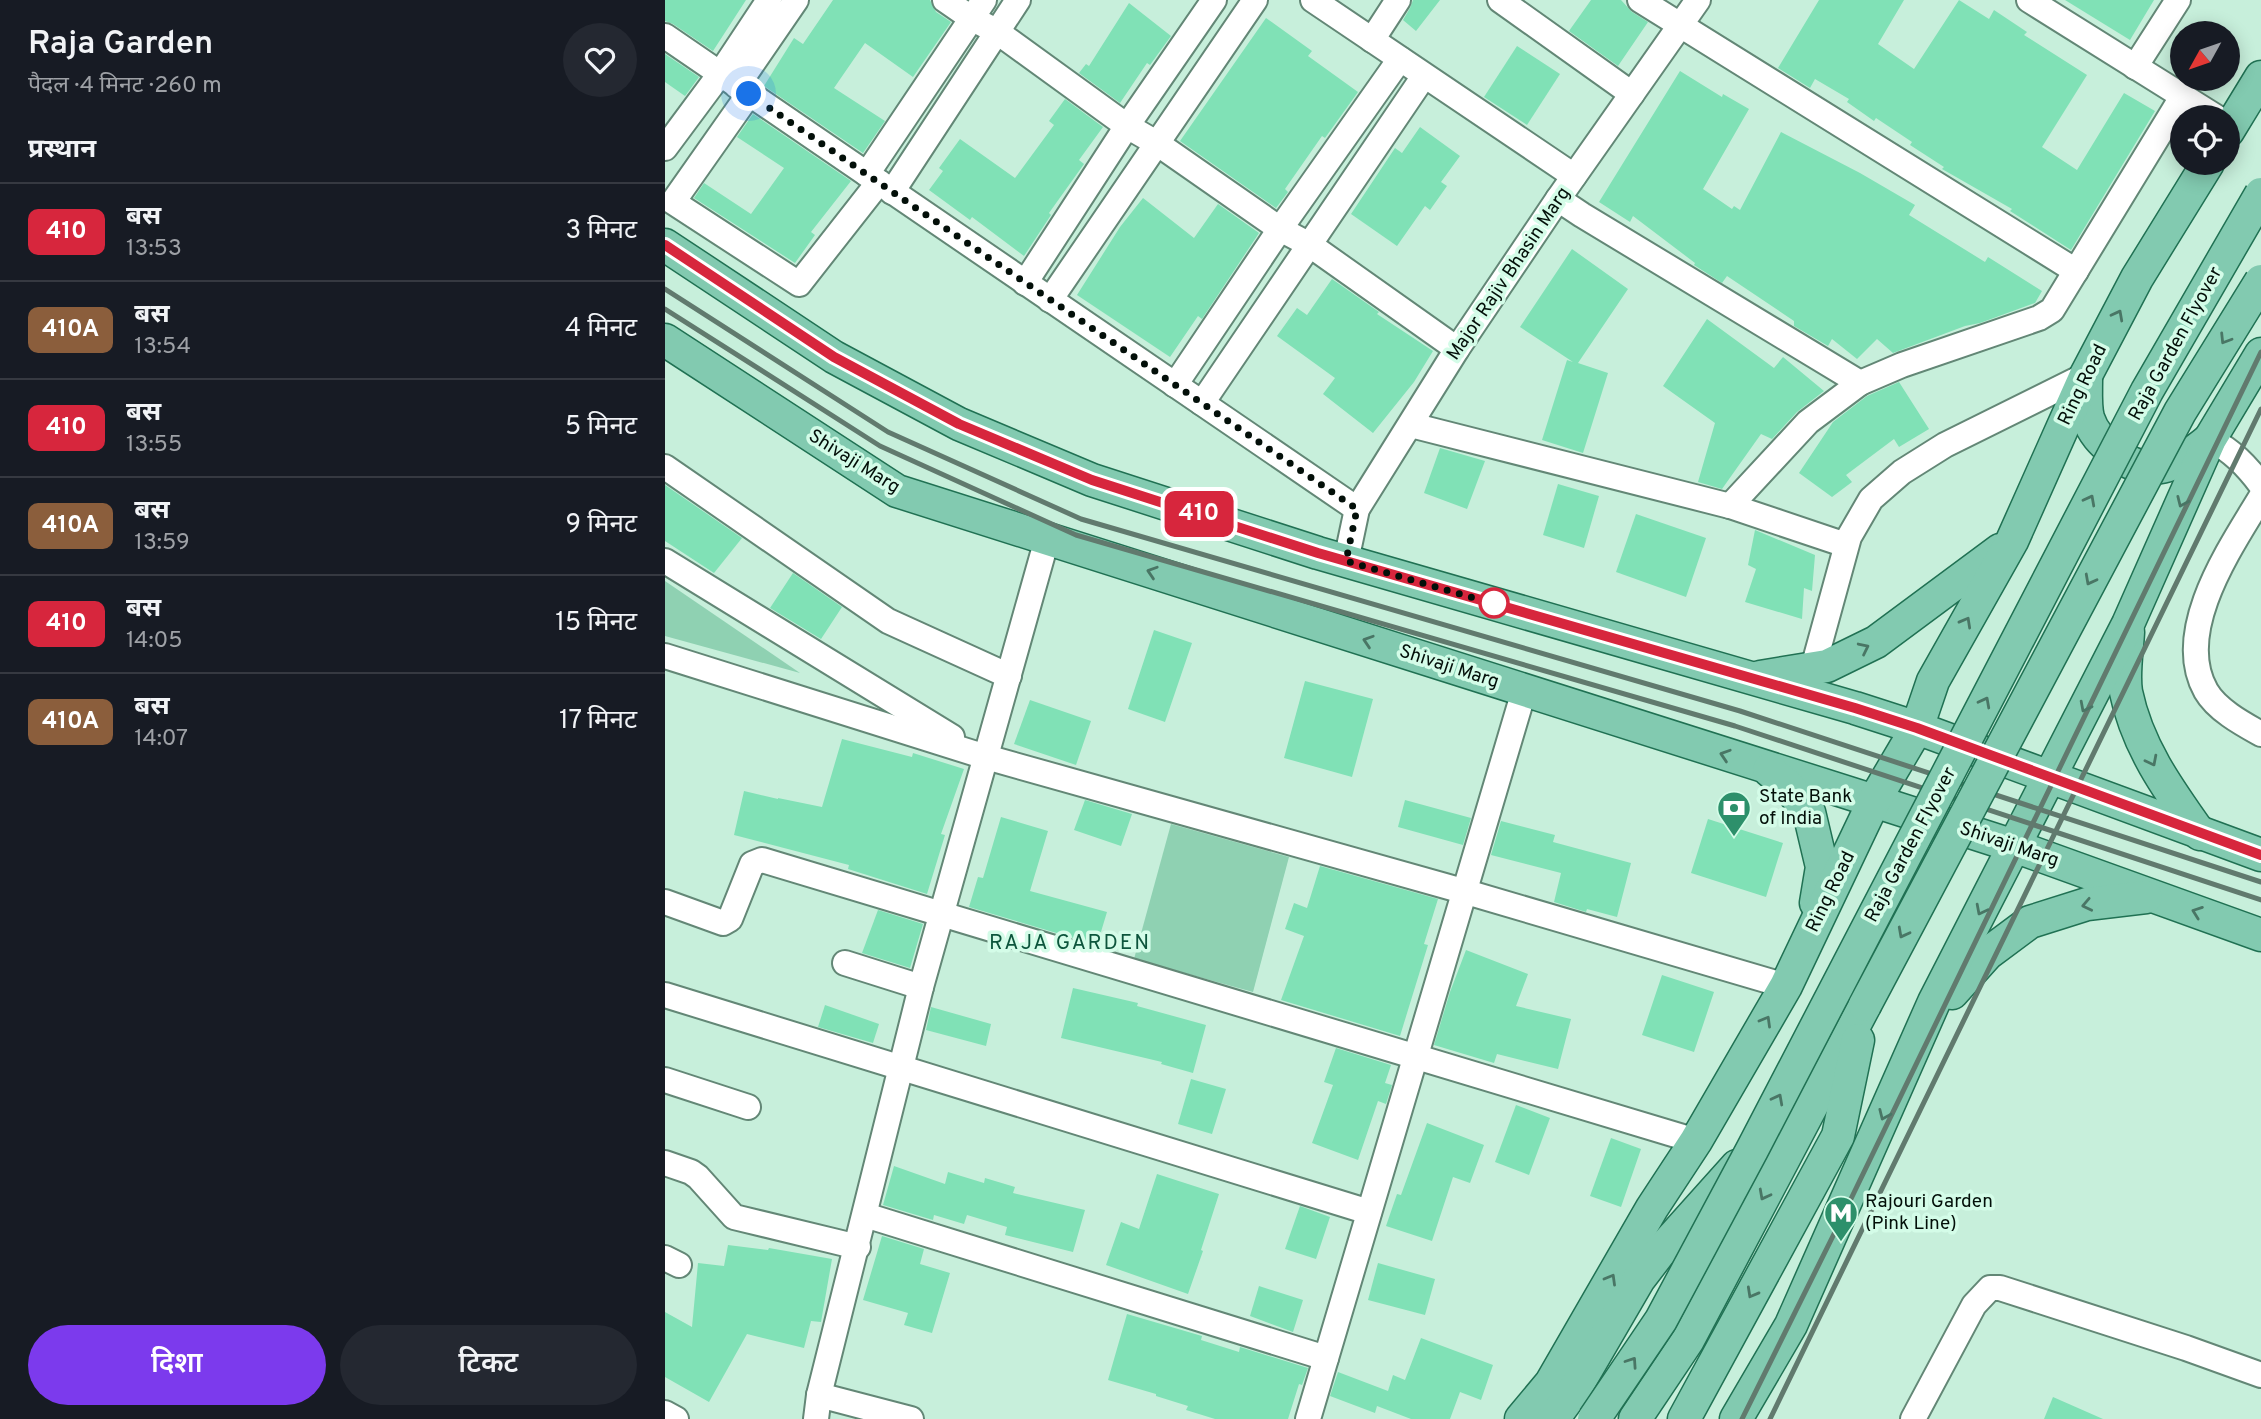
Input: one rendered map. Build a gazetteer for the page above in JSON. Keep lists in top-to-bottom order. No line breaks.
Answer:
{"streets":{"main road":["Raja Garden Flyover","Ring Road","Shivaji Marg"],"street":["Major Rajiv Bhasin Marg"]},"crossings":[["Ring Road","Shivaji Marg"]],"districts":["RAJA GARDEN"],"places":{"bank":["State Bank of India"],"metro station":["Rajouri Garden (Pink Line)"]},"lines":["bus line 410"],"north":"bottom left","page":{"heading":[["Raja Garden","पैदल · 4 मिनट · 260 m"],"प्रस्थान"],"on_map":"410","list":[{"mark":"410","name":"बस","note":"13:53","value":"3 मिनट"},{"mark":"410A","name":"बस","note":"13:54","value":"4 मिनट"},{"mark":"410","name":"बस","note":"13:55","value":"5 मिनट"},{"mark":"410A","name":"बस","note":"13:59","value":"9 मिनट"},{"mark":"410","name":"बस","note":"14:05","value":"15 मिनट"},{"mark":"410A","name":"बस","note":"14:07","value":"17 मिनट"}],"buttons":["दिशा","टिकट"]}}
